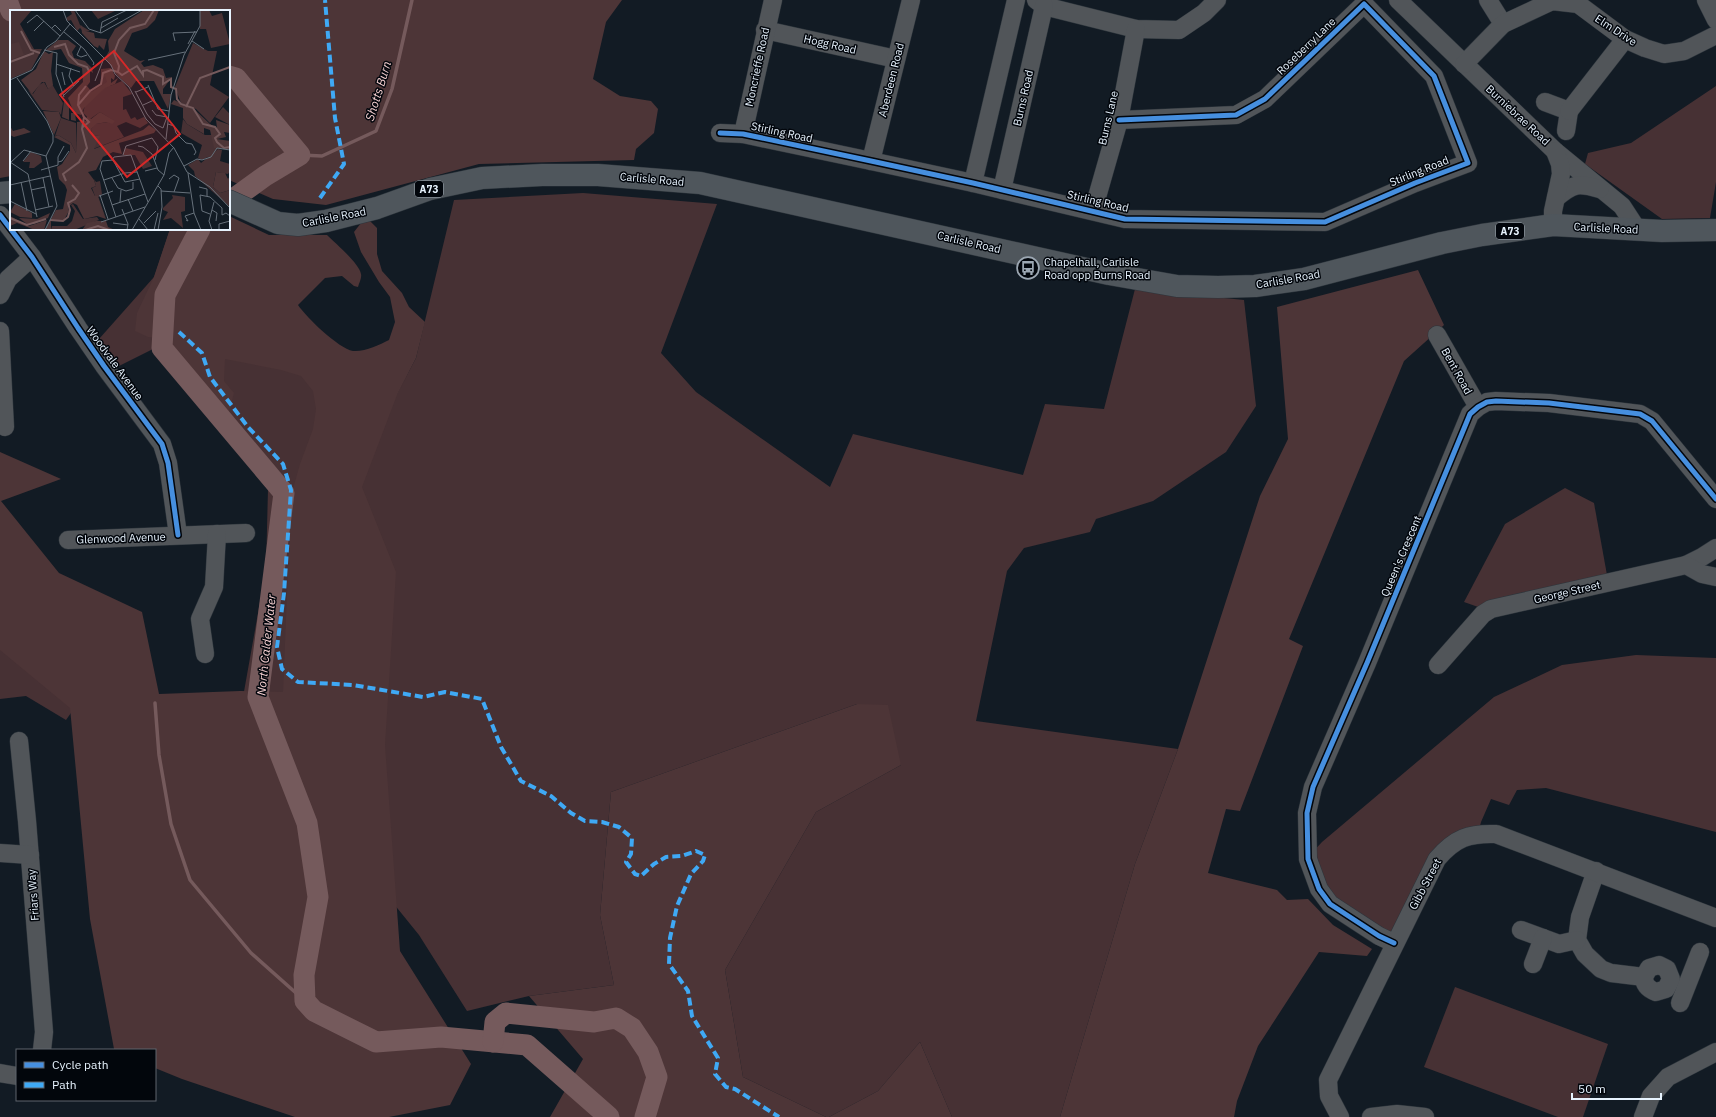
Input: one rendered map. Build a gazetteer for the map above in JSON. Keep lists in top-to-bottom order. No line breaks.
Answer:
{"streets":{"main road":["Carlisle Road","A73"],"street":["Elm Drive","Hogg Road","Roseberry Lane","Moncrieffe Road","Aberdeen Road","Burns Road","Burniebrae Road","Burns Lane","Stirling Road","Woodvale Avenue","Bent Road","Glenwood Avenue","Queen's Crescent","George Street","Gibb Street","Friars Way"]},"crossings":[["Elm Drive","Burniebrae Road"],["Hogg Road","Moncrieffe Road"],["Hogg Road","Aberdeen Road"],["Roseberry Lane","Burns Lane"],["Roseberry Lane","Stirling Road"],["Moncrieffe Road","Stirling Road"],["Aberdeen Road","Stirling Road"],["Burns Road","Stirling Road"],["Burniebrae Road","Carlisle Road"],["Burns Lane","Stirling Road"],["Woodvale Avenue","Glenwood Avenue"],["Bent Road","Queen's Crescent"],["Queen's Crescent","Gibb Street"]],"water":["Shotts Burn","North Calder Water"],"places":{"bus stop":["Chapelhall, Carlisle Road opp Burns Road"]},"legend":["Cycle path","Path"],"scale_bar":"50 m"}
